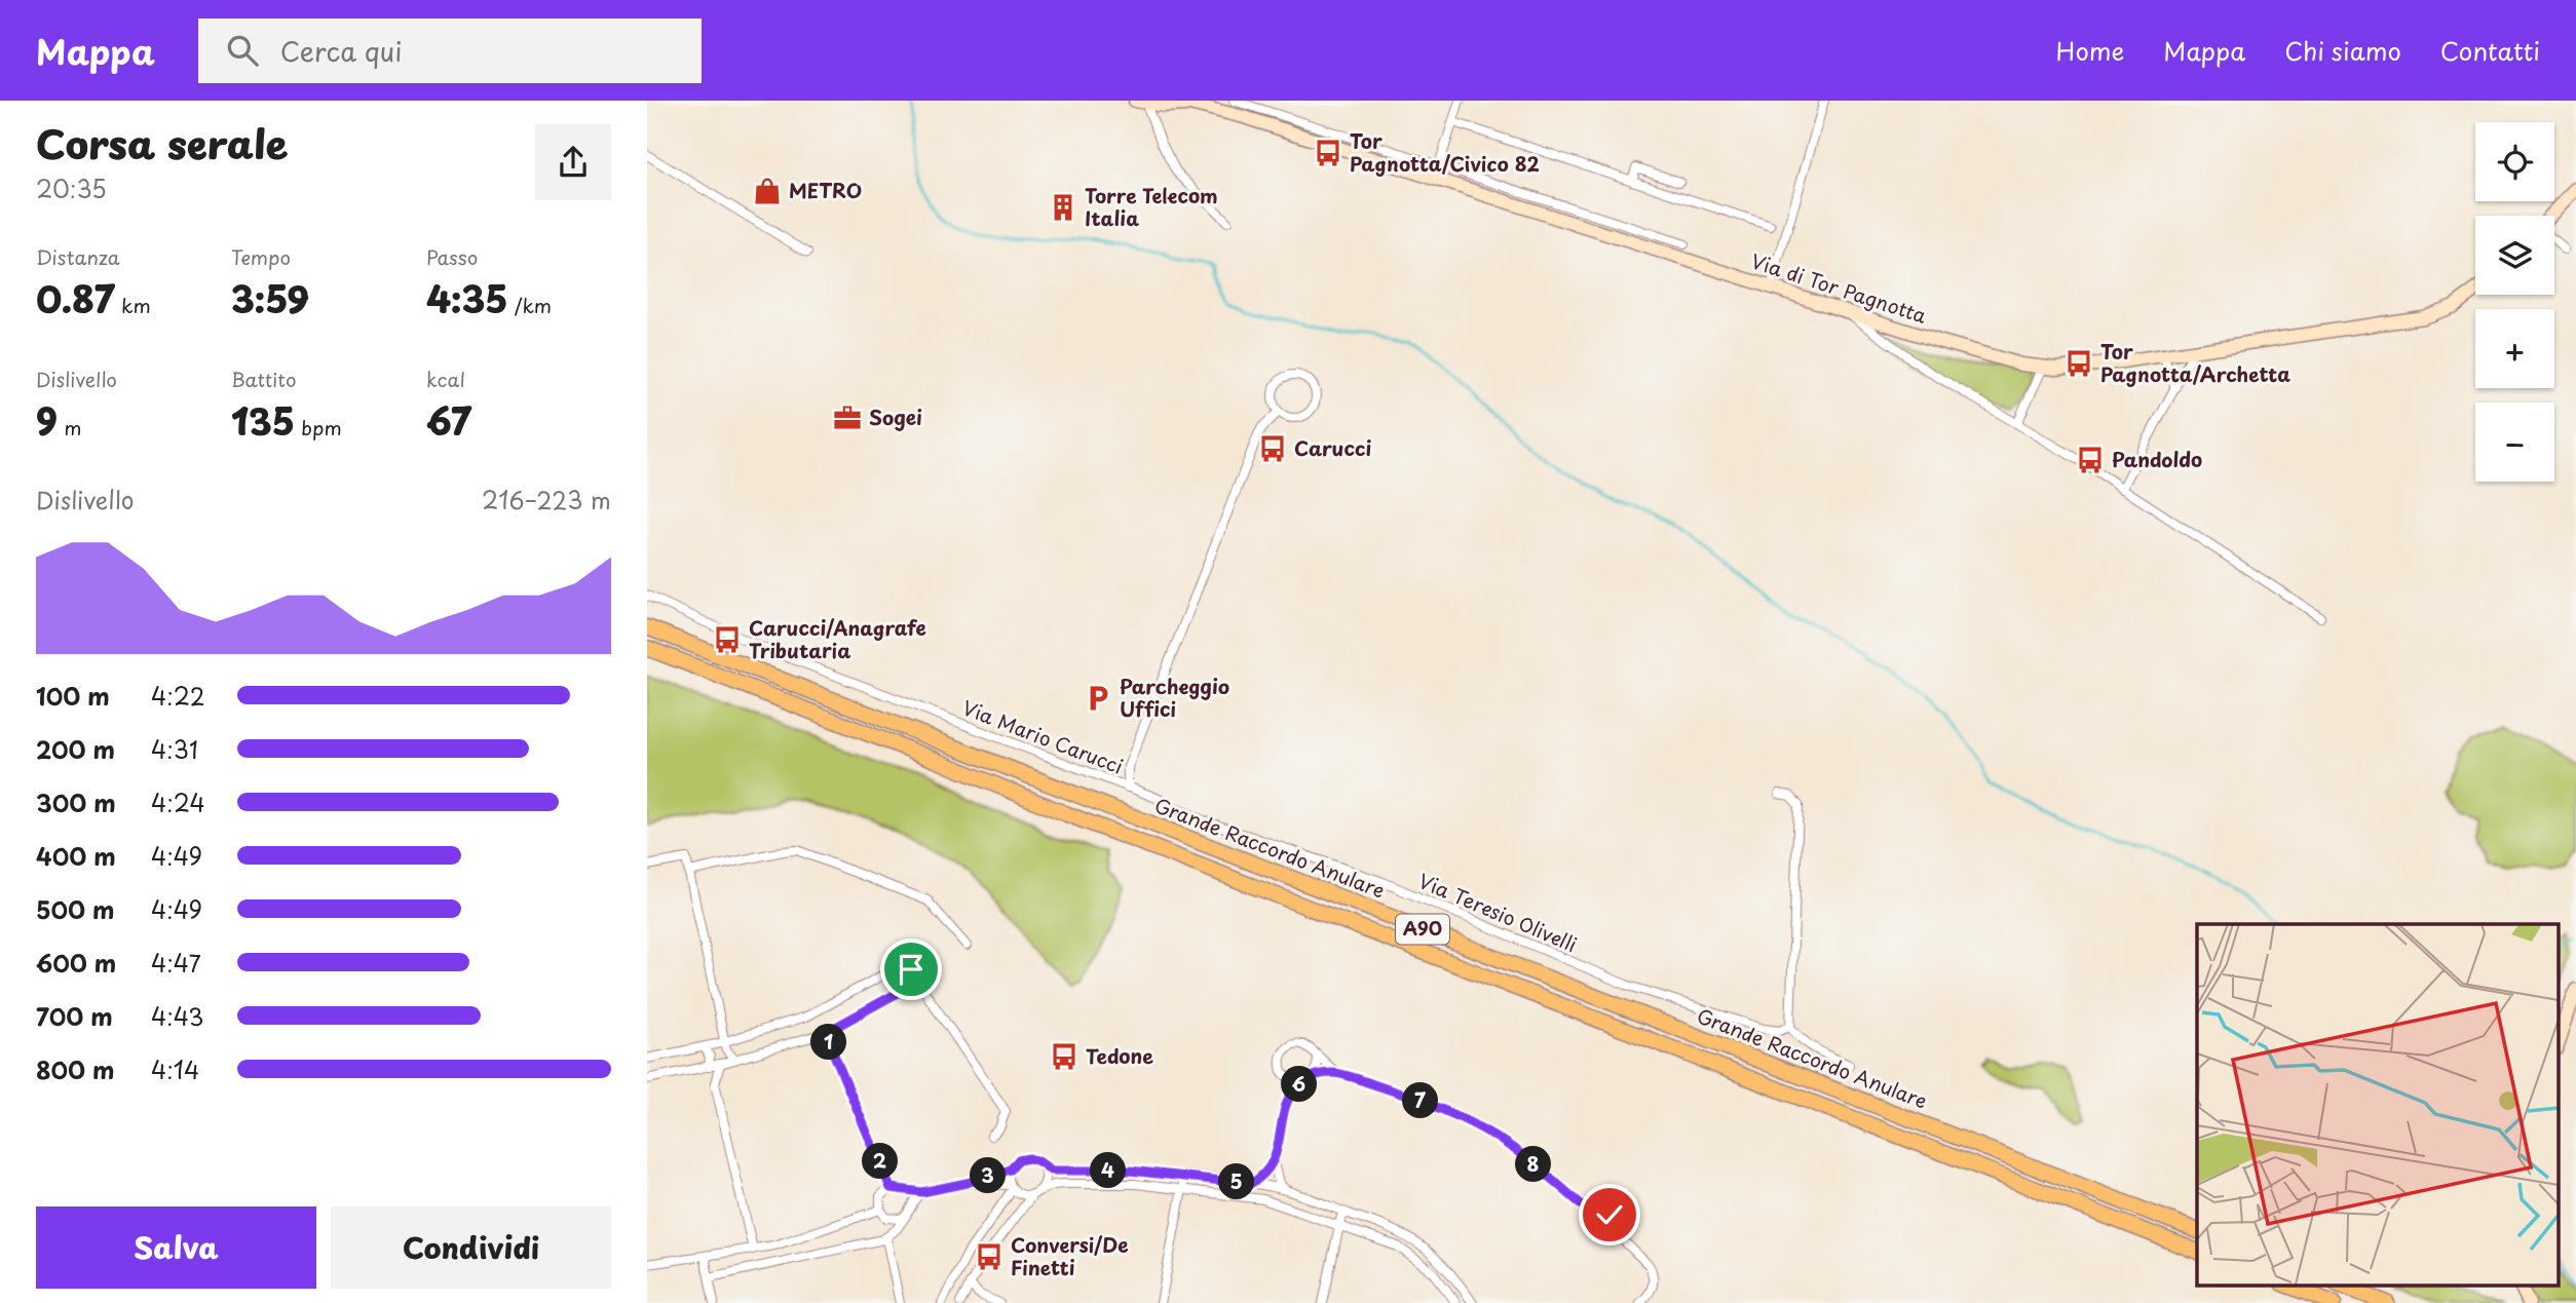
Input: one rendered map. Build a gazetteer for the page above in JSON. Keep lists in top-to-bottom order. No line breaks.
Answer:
{"streets":{"highway":["Grande Raccordo Anulare","A90"],"street":["Via di Tor Pagnotta","Via Mario Carucci","Via Teresio Olivelli"]},"crossings":[["Via Mario Carucci","Via Teresio Olivelli"]],"places":{"bus stop":["Tor Pagnotta/Civico 82","Tor Pagnotta/Archetta","Carucci","Pandoldo","Carucci/Anagrafe Tributaria","Tedone","Conversi/De Finetti"],"shop":["METRO"],"building":["Torre Telecom Italia"],"office":["Sogei"],"parking":["Parcheggio Uffici"]},"page":{"header":"Mappa","search":"Cerca qui","nav":["Home","Mappa","Chi siamo","Contatti"],"heading":["Corsa serale","20:35"],"map_buttons":["+","−"],"stats":[["Distanza","0.87 km"],["Tempo","3:59"],["Passo","4:35 /km"],["Dislivello","9 m"],["Battito","135 bpm"],["kcal","67"]],"chart":["Dislivello","216–223 m"],"list":[{"name":"100 m","note":"4:22"},{"name":"200 m","note":"4:31"},{"name":"300 m","note":"4:24"},{"name":"400 m","note":"4:49"},{"name":"500 m","note":"4:49"},{"name":"600 m","note":"4:47"},{"name":"700 m","note":"4:43"},{"name":"800 m","note":"4:14"}],"pins":["1","6","7","2","8","4","3","5"],"buttons":["Salva","Condividi"]}}
